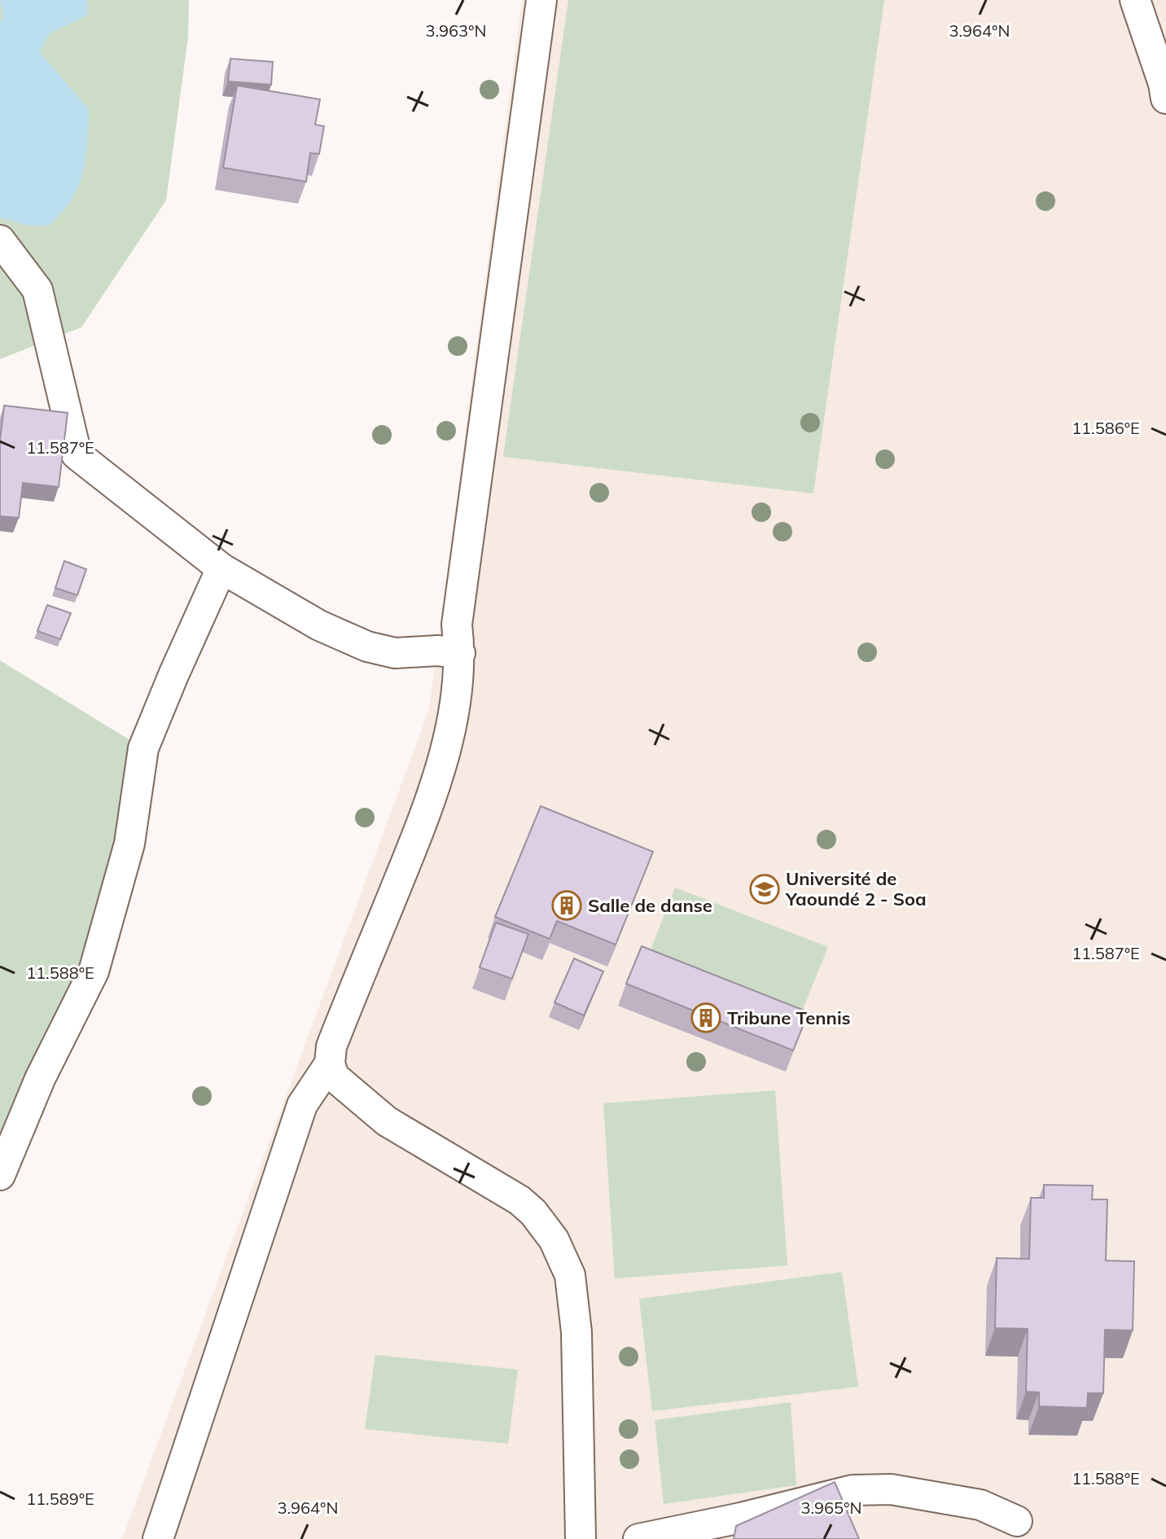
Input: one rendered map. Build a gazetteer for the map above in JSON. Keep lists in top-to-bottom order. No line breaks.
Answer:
{"places":{"school or university":["Université de Yaoundé 2 - Soa"],"building":["Salle de danse","Tribune Tennis"]},"coordinates":["3.963°N","3.964°N","11.586°E","11.587°E","11.588°E","11.589°E","3.965°N"]}
